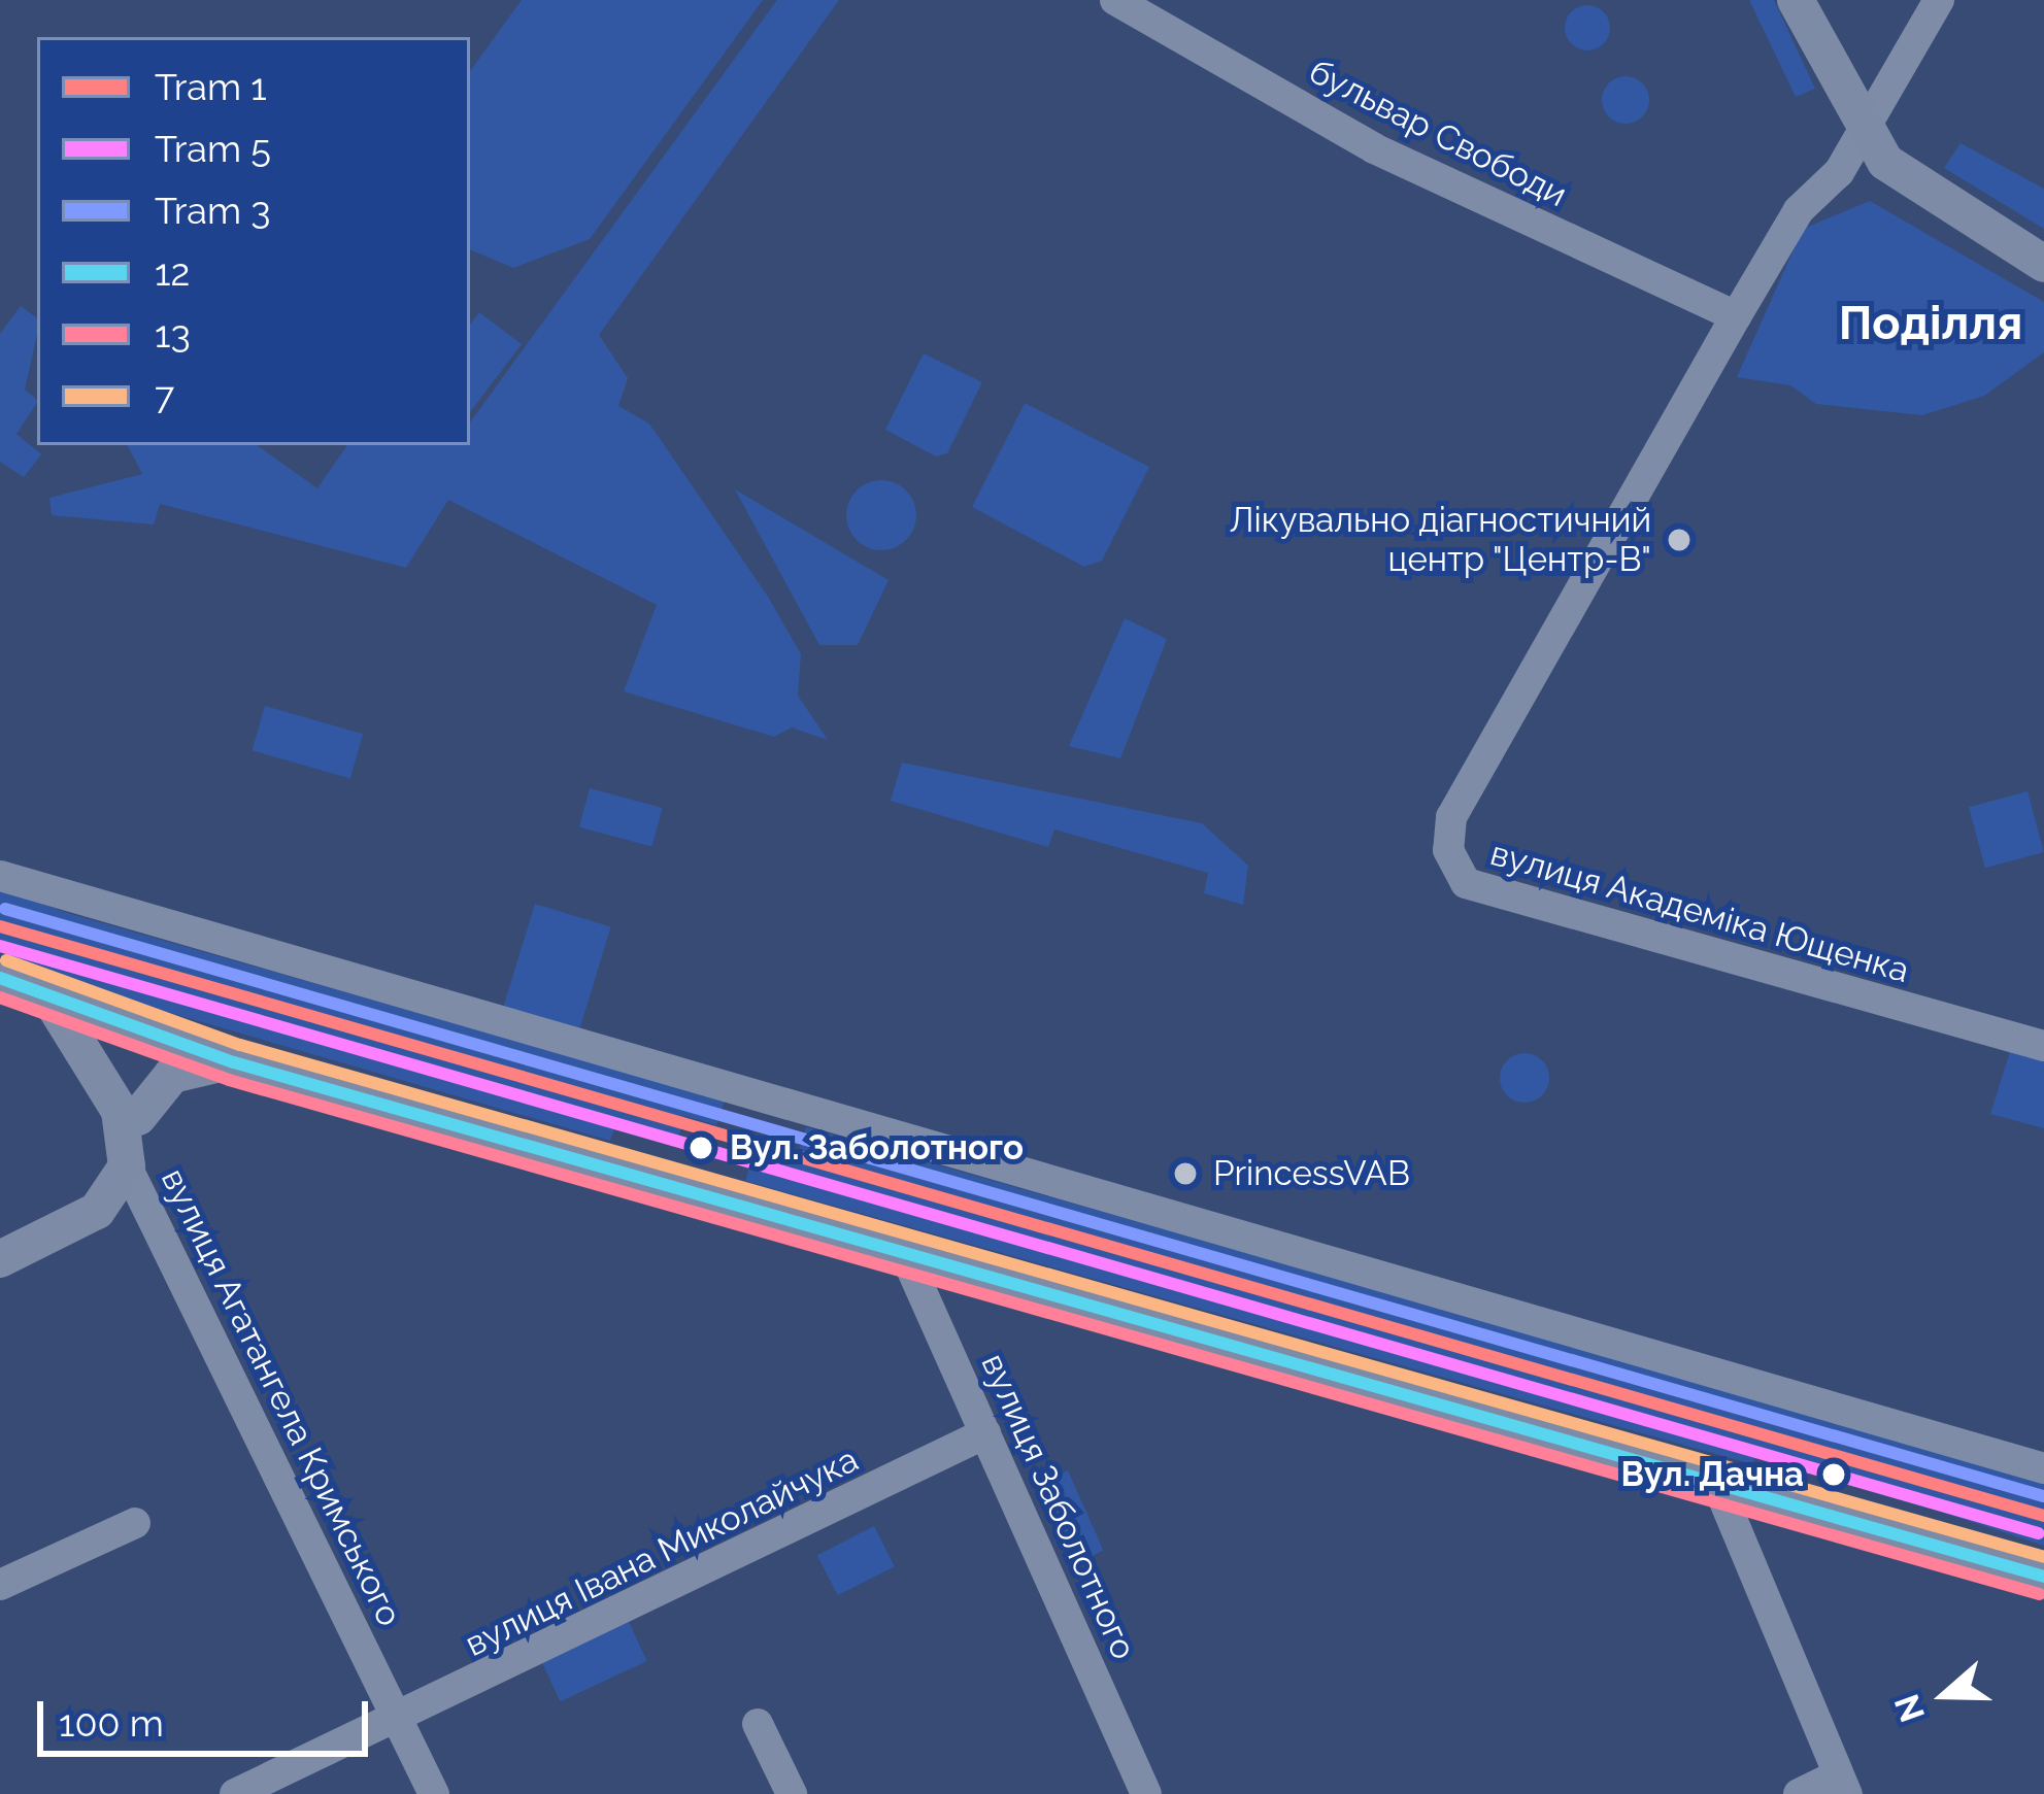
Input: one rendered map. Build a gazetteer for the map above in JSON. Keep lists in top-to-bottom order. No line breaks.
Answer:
{"streets":{"street":["бульвар Свободи","вулиця Академіка Ющенка","вулиця Агатангела Кримського","вулиця Заболотного","вулиця Івана Миколайчука"]},"crossings":[["бульвар Свободи","вулиця Академіка Ющенка"],["вулиця Агатангела Кримського","вулиця Івана Миколайчука"],["вулиця Заболотного","вулиця Івана Миколайчука"]],"districts":["Поділля"],"places":["Лікувально діагностичний центр \"Центр-В\"","Вул. Заболотного","PrincessVAB","Вул. Дачна"],"lines":["tram line 3","tram line 1","tram line 5","transit line 7","transit line 12","transit line 13"],"legend":["Tram 1","Tram 5","Tram 3","12","13","7"],"scale_bar":"100 m","north":"left"}
